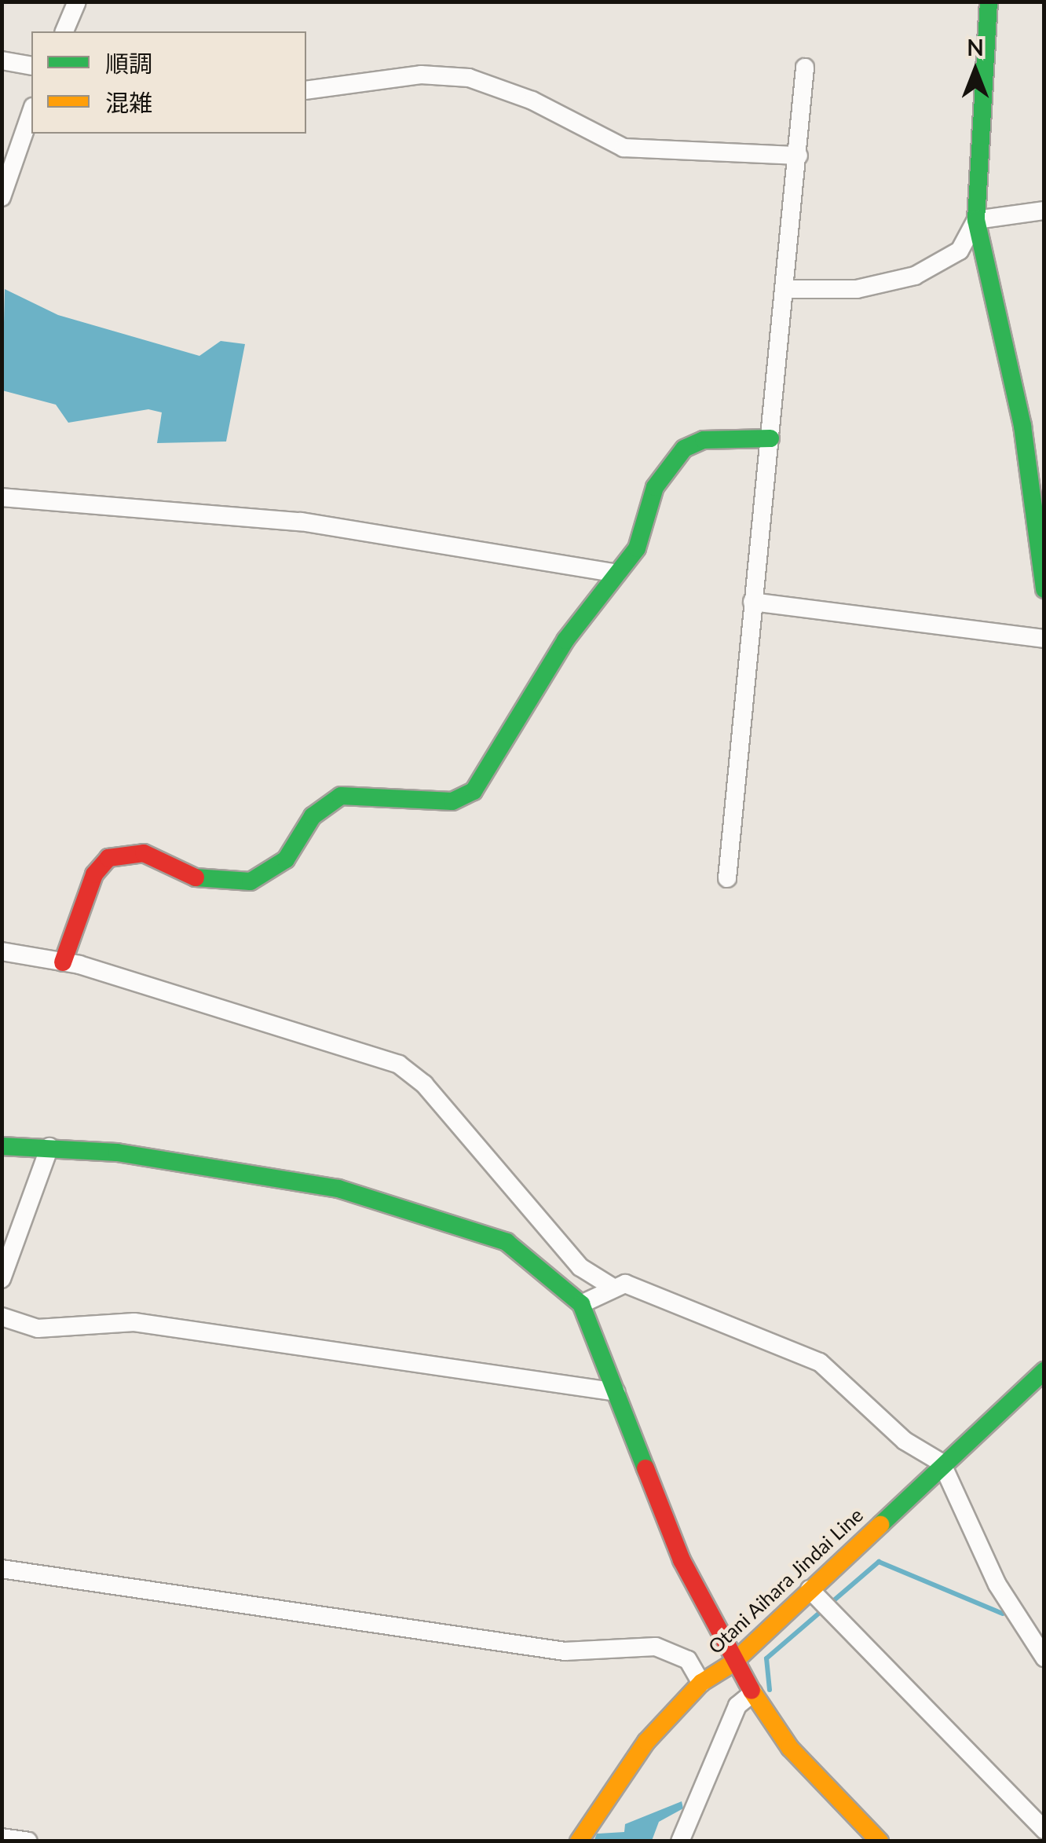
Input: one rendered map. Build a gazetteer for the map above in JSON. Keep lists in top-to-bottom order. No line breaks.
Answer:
{"streets":{"street":["Otani Aihara Jindai Line"]},"legend":["順調","混雑"],"north":"top"}
